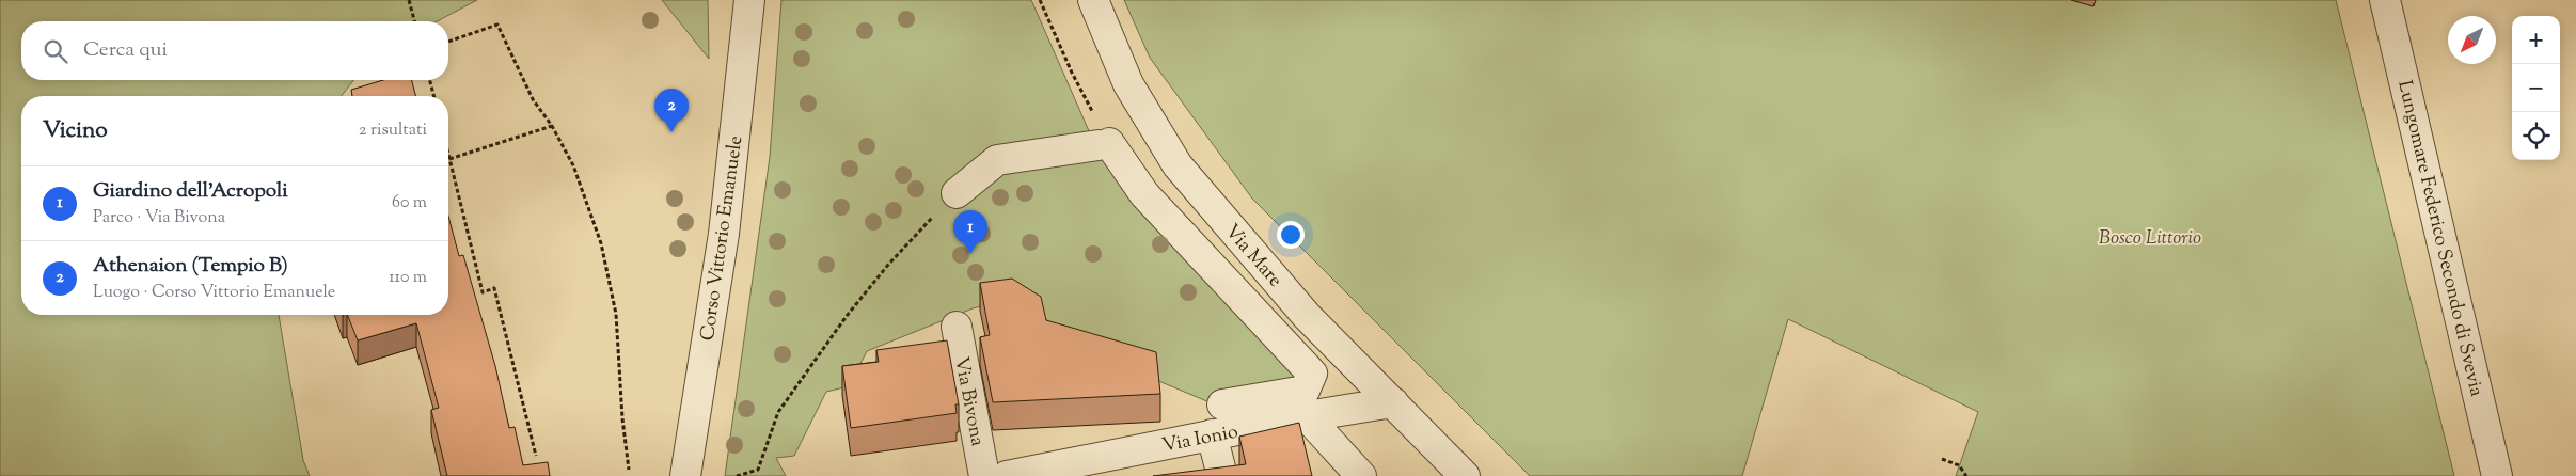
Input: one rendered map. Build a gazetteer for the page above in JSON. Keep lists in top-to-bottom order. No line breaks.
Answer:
{"streets":{"street":["Corso Vittorio Emanuele","Lungomare Federico Secondo di Svevia","Via Mare","Via Bivona","Via Ionio"]},"crossings":[["Via Mare","Via Ionio"]],"parks":["Bosco Littorio"],"north":"bottom left","page":{"map_buttons":["+","−"],"search":"Cerca qui","pins":["2","1"],"heading":["Vicino","2 risultati"],"list":[{"mark":"1","name":"Giardino dell'Acropoli","note":"Parco · Via Bivona","value":"60 m"},{"mark":"2","name":"Athenaion (Tempio B)","note":"Luogo · Corso Vittorio Emanuele","value":"110 m"}]}}
